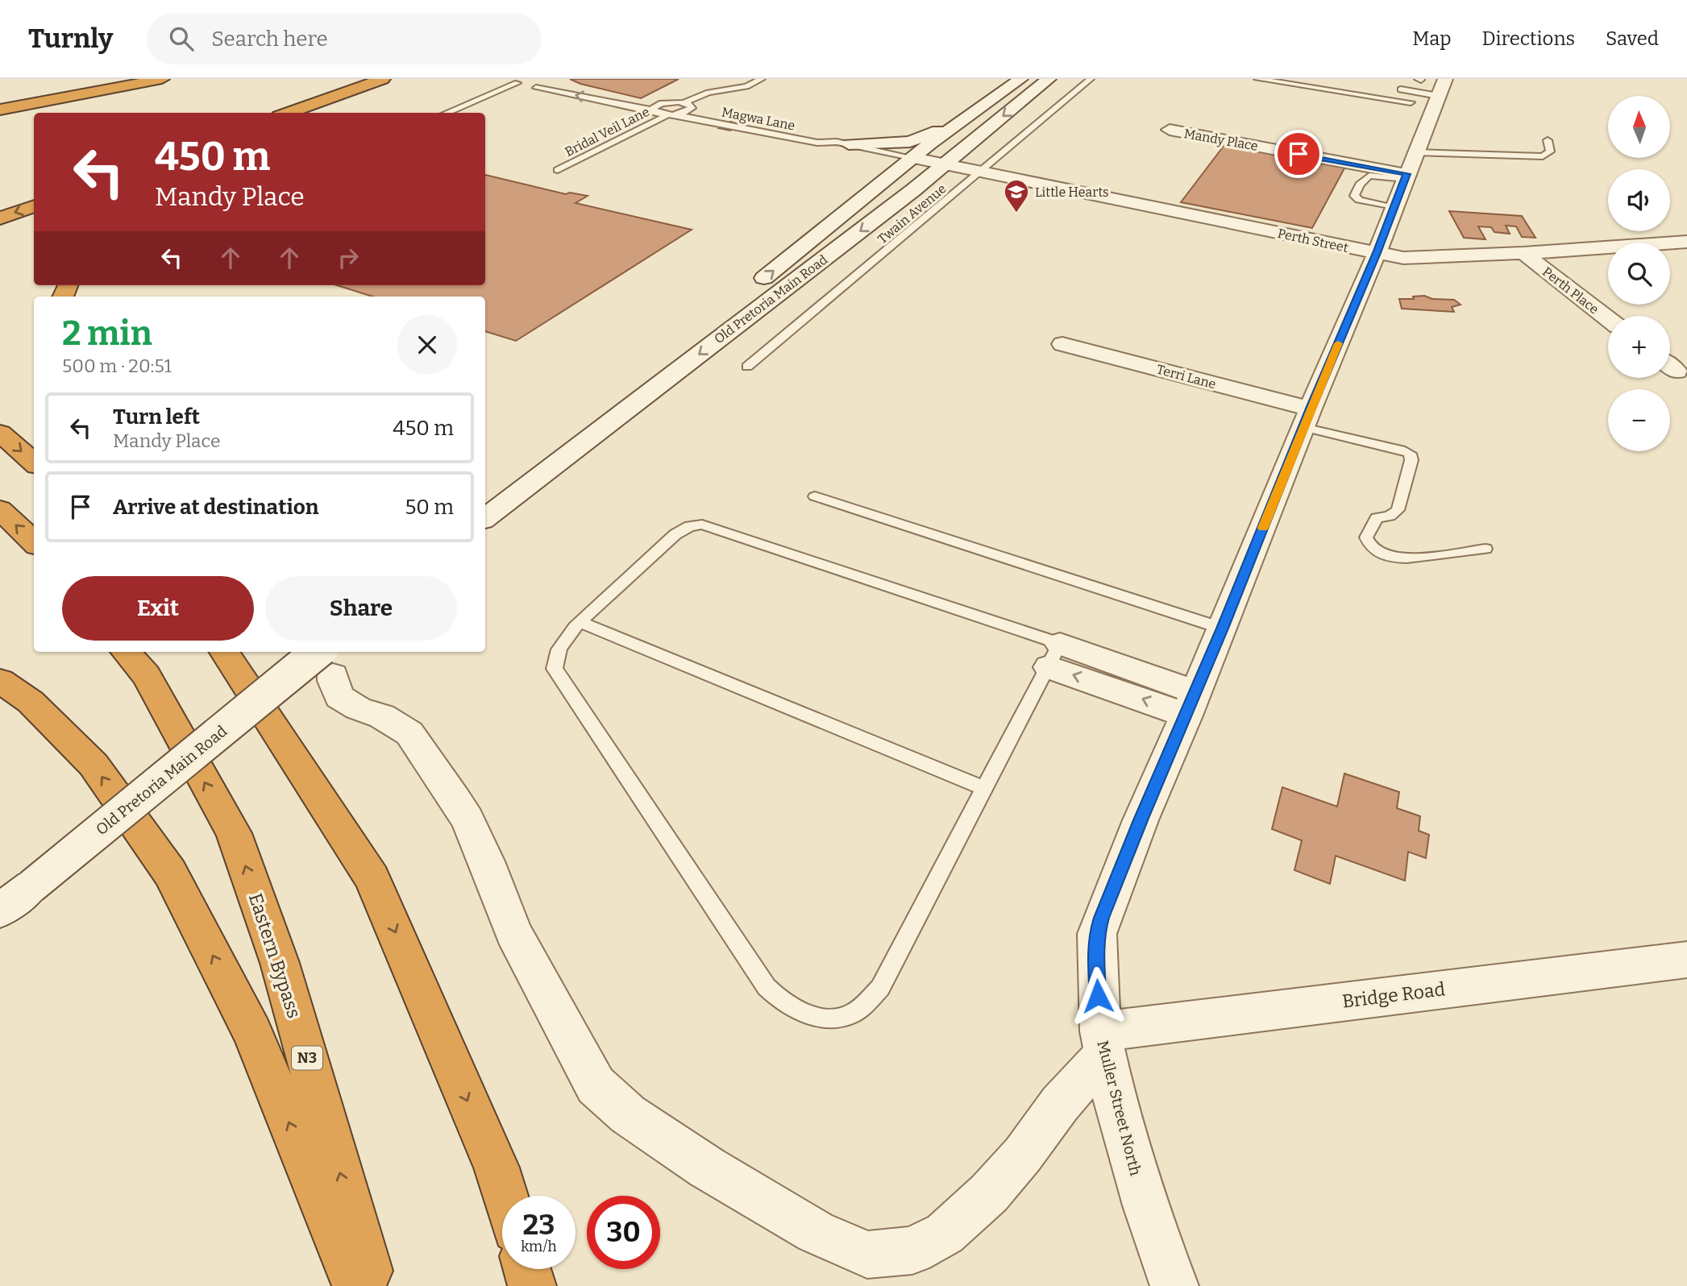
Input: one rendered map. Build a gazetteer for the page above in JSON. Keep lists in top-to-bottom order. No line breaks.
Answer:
{"streets":{"highway":["Eastern Bypass","N3"],"street":["Mandy Place","Perth Street","Perth Place","Old Pretoria Main Road","Terri Lane","Bridge Road","Muller Street North"],"lane":["Magwa Lane","Bridal Veil Lane","Twain Avenue"]},"crossings":[["Magwa Lane","Bridal Veil Lane"],["Magwa Lane","Perth Street"],["Magwa Lane","Old Pretoria Main Road"],["Mandy Place","Muller Street North"],["Twain Avenue","Perth Street"],["Perth Street","Perth Place"],["Perth Street","Old Pretoria Main Road"],["Perth Street","Muller Street North"],["Terri Lane","Muller Street North"],["Bridge Road","Muller Street North"]],"places":{"school or university":["Little Hearts"]},"north":"top","page":{"header":"Turnly","search":"Search here","nav":["Map","Directions","Saved"],"map_buttons":["+","−"],"turn":["450 m","Mandy Place"],"heading":["2 min","500 m · 20:51"],"list":[{"name":"Turn left","note":"Mandy Place","value":"450 m"},{"name":"Arrive at destination","value":"50 m"}],"buttons":["Exit","Share"],"speed":"23 km/h","limit":"30"}}
